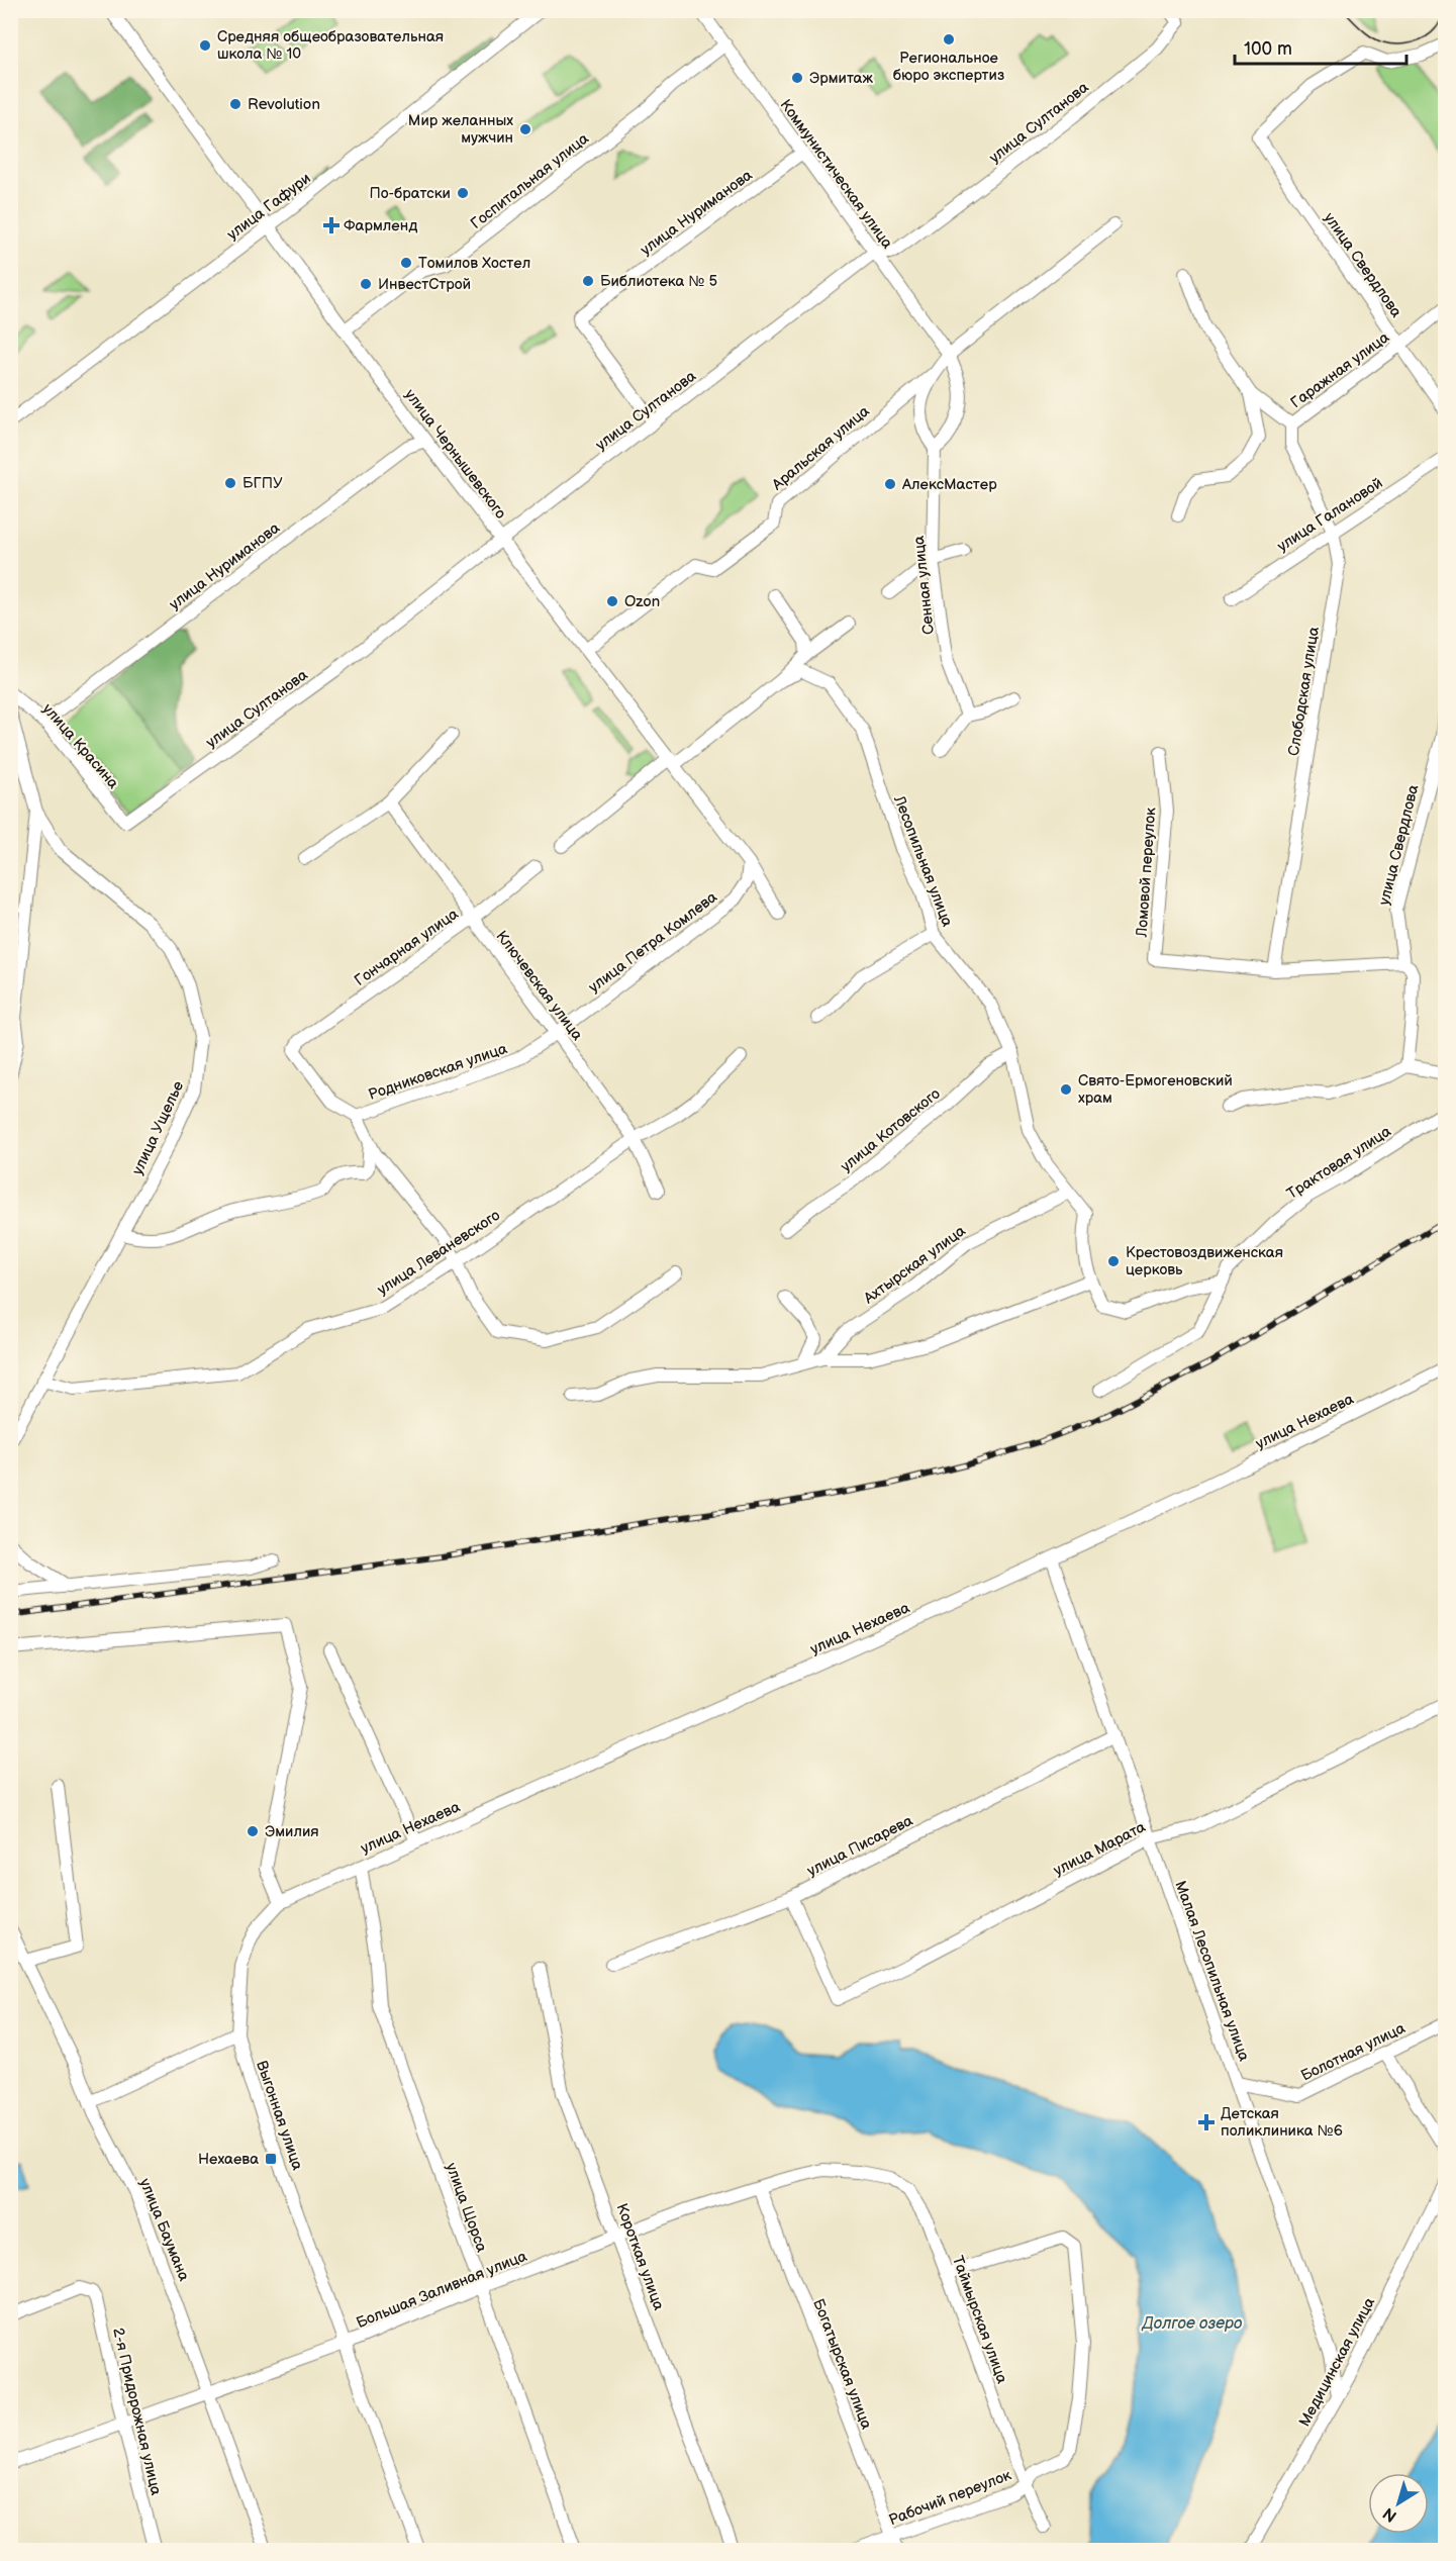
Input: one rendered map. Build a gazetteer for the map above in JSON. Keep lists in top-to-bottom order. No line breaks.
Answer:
{"streets":{"street":["улица Султанова","Коммунистическая улица","Госпитальная улица","улица Гафури","улица Нуриманова","улица Свердлова","Гаражная улица","Аральская улица","улица Чернышевского","улица Галановой","Сенная улица","Слободская улица","улица Красина","Лесопильная улица","Ломовой переулок","улица Петра Комлева","Гончарная улица","Ключевская улица","Родниковская улица","улица Ущелье","улица Котовского","Трактовая улица","улица Леваневского","Ахтырская улица","улица Нехаева","улица Писарева","улица Марата","Малая Лесопильная улица","Болотная улица","Выгонная улица","улица Щорса","улица Баумана","Короткая улица","Большая Заливная улица","Таймырская улица","Медицинская улица","Богатырская улица","2-я Придорожная улица","Рабочий переулок"]},"crossings":[["улица Султанова","Коммунистическая улица"],["улица Султанова","улица Нуриманова"],["улица Султанова","улица Чернышевского"],["улица Султанова","улица Красина"],["Коммунистическая улица","Госпитальная улица"],["Коммунистическая улица","улица Нуриманова"],["Госпитальная улица","улица Чернышевского"],["улица Гафури","улица Чернышевского"],["улица Нуриманова","улица Чернышевского"],["улица Нуриманова","улица Красина"],["улица Свердлова","Гаражная улица"],["Гаражная улица","Слободская улица"],["Аральская улица","улица Чернышевского"],["улица Чернышевского","улица Петра Комлева"],["улица Галановой","Слободская улица"],["Слободская улица","Ломовой переулок"],["Лесопильная улица","улица Котовского"],["Лесопильная улица","Трактовая улица"],["Лесопильная улица","Ахтырская улица"],["улица Петра Комлева","Ключевская улица"],["улица Петра Комлева","Родниковская улица"],["Гончарная улица","Ключевская улица"],["Гончарная улица","Родниковская улица"],["Ключевская улица","Родниковская улица"],["Ключевская улица","улица Леваневского"],["улица Ущелье","улица Леваневского"],["улица Нехаева","Малая Лесопильная улица"],["улица Нехаева","Выгонная улица"],["улица Нехаева","улица Щорса"],["улица Писарева","улица Марата"],["улица Писарева","Малая Лесопильная улица"],["улица Марата","Малая Лесопильная улица"],["Малая Лесопильная улица","Болотная улица"],["Малая Лесопильная улица","Медицинская улица"],["Выгонная улица","Большая Заливная улица"],["улица Щорса","Большая Заливная улица"],["улица Баумана","Большая Заливная улица"],["Короткая улица","Большая Заливная улица"],["Большая Заливная улица","Таймырская улица"],["Большая Заливная улица","Богатырская улица"],["Большая Заливная улица","2-я Придорожная улица"],["Таймырская улица","Рабочий переулок"],["Богатырская улица","Рабочий переулок"]],"water":["Долгое озеро"],"places":{"other":["Региональное бюро экспертиз","Средняя общеобразовательная школа № 10","Эрмитаж","Revolution","Мир желанных мужчин","По-братски","Томилов Хостел","Библиотека № 5","ИнвестСтрой","БГПУ","АлексМастер","Ozon","Свято-Ермогеновский храм","Крестовоздвиженская церковь","Эмилия"],"health":["Фармленд","Детская поликлиника №6"],"transit":["Нехаева"]},"scale_bar":"100 m","north":"bottom left"}
